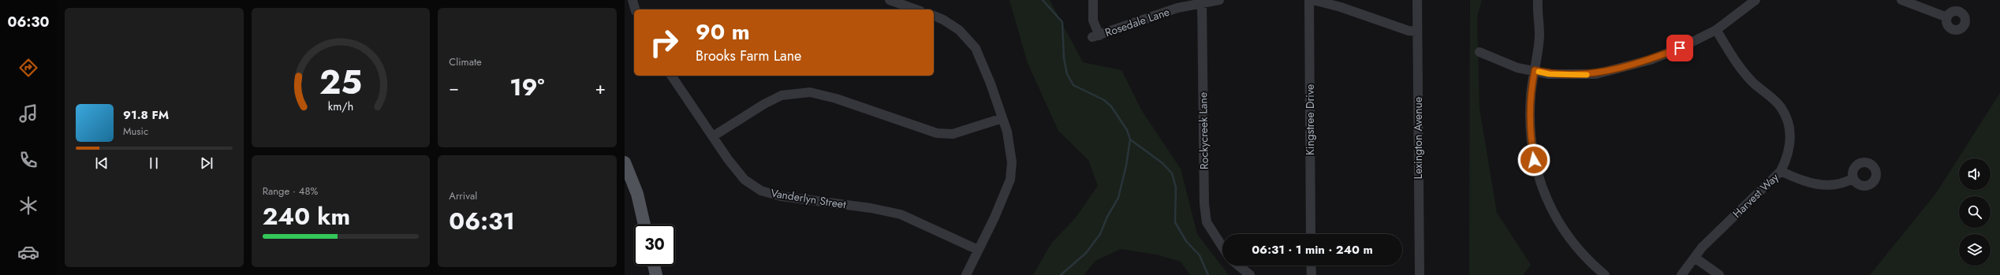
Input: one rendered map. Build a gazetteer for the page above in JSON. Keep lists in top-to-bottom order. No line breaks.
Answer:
{"streets":{"street":["Rosedale Lane","Kingstree Drive","Rockycreek Lane","Lexington Avenue","Harvest Way","Vanderlyn Street"]},"crossings":[["Rosedale Lane","Rockycreek Lane"]],"page":{"tabs":"06:30","tile":["Climate",["Range · 48%","240 km"],["Arrival","06:31"]],"turn":["90 m","Brooks Farm Lane"],"heat":["−","19°","+"],"song":["91.8 FM","Music"],"limit":"30","trip":"06:31 · 1 min · 240 m","gauge":["25","km/h"]}}
